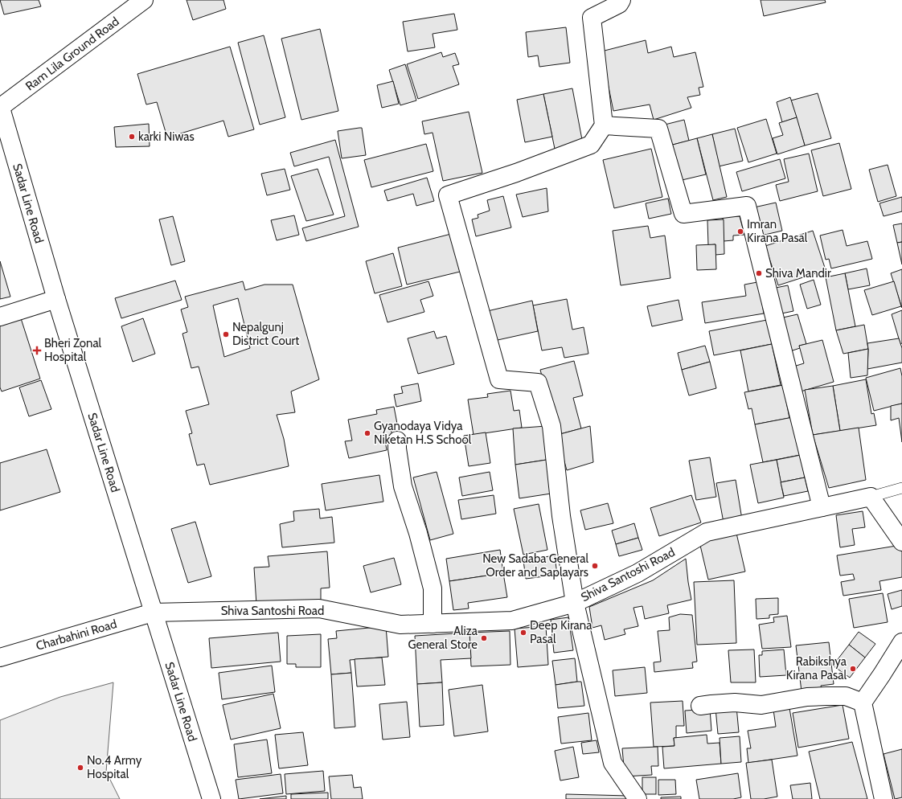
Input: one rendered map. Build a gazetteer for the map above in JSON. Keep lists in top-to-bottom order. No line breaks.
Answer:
{"streets":{"street":["Ram Lila Ground Road","Sadar Line Road","Shiva Santoshi Road","Charbahini Road"]},"crossings":[["Ram Lila Ground Road","Sadar Line Road"],["Sadar Line Road","Shiva Santoshi Road"],["Sadar Line Road","Charbahini Road"],["Shiva Santoshi Road","Charbahini Road"]],"places":{"other":["karki Niwas","Imran Kirana Pasal","Shiva Mandir","Nepalgunj District Court","Gyanodaya Vidya Niketan H.S School","New Sadaba General Order and Saplayars","Deep Kirana Pasal","Aliza General Store","Rabikshya Kirana Pasal","No.4 Army Hospital"],"health":["Bheri Zonal Hospital"]}}
